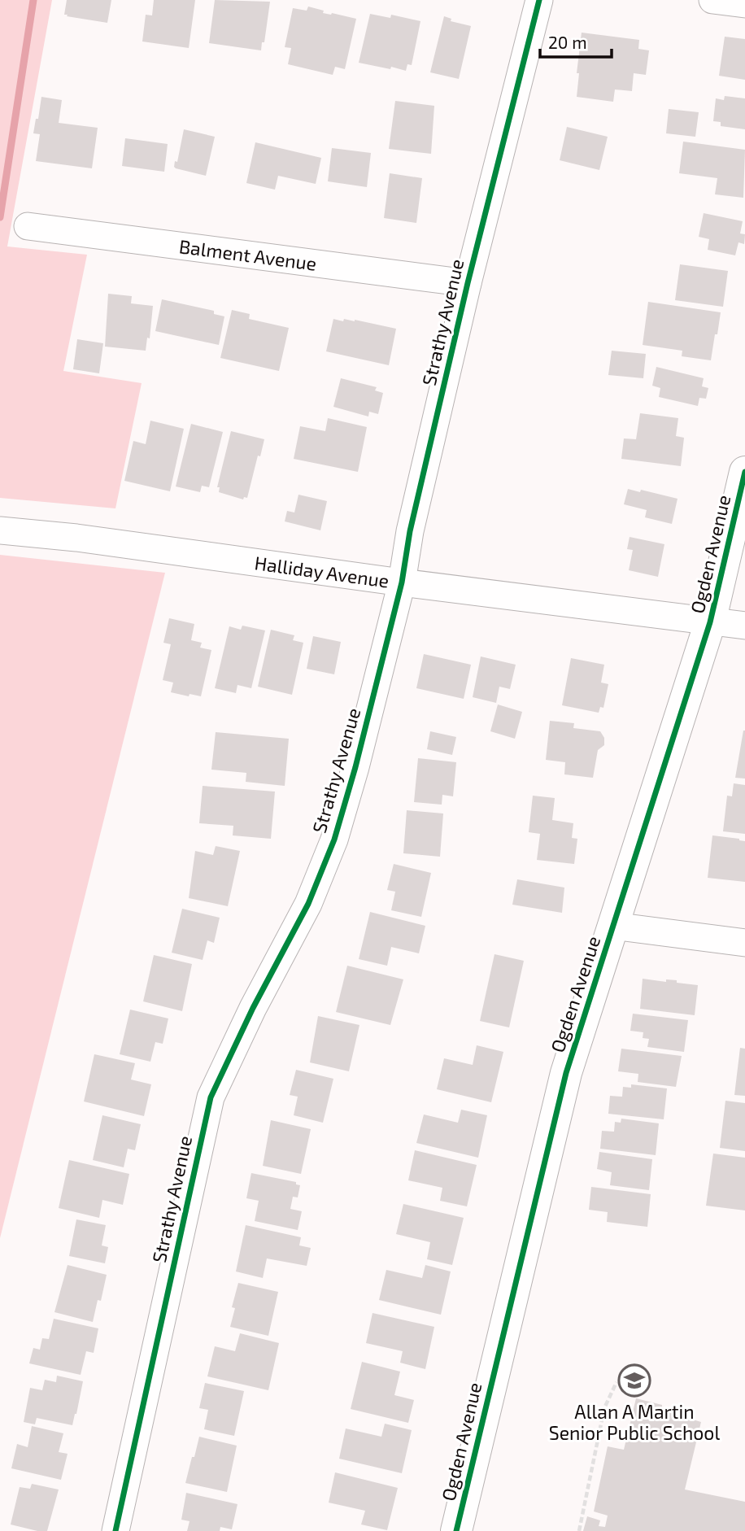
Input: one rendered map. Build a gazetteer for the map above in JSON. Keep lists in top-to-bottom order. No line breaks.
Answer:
{"streets":{"street":["Balment Avenue","Strathy Avenue","Ogden Avenue","Halliday Avenue"]},"crossings":[["Balment Avenue","Strathy Avenue"],["Strathy Avenue","Halliday Avenue"],["Ogden Avenue","Halliday Avenue"]],"places":{"school or university":["Allan A Martin Senior Public School"]},"scale_bar":"20 m"}
